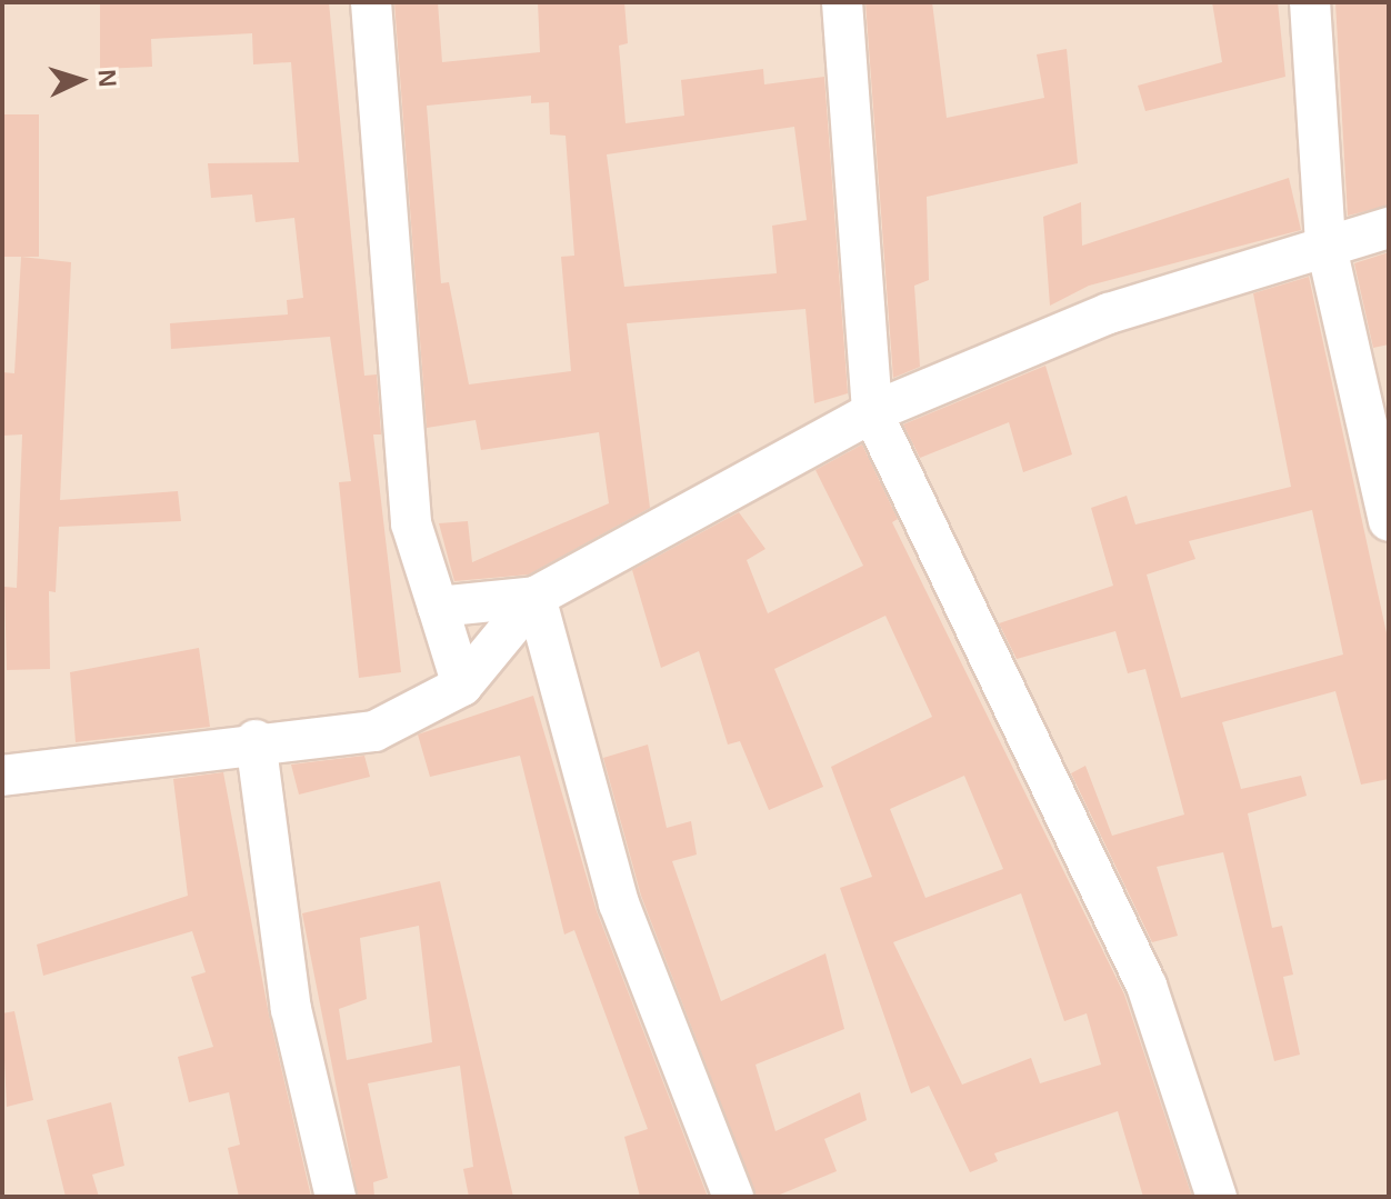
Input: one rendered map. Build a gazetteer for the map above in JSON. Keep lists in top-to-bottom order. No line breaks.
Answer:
{"north":"right"}
